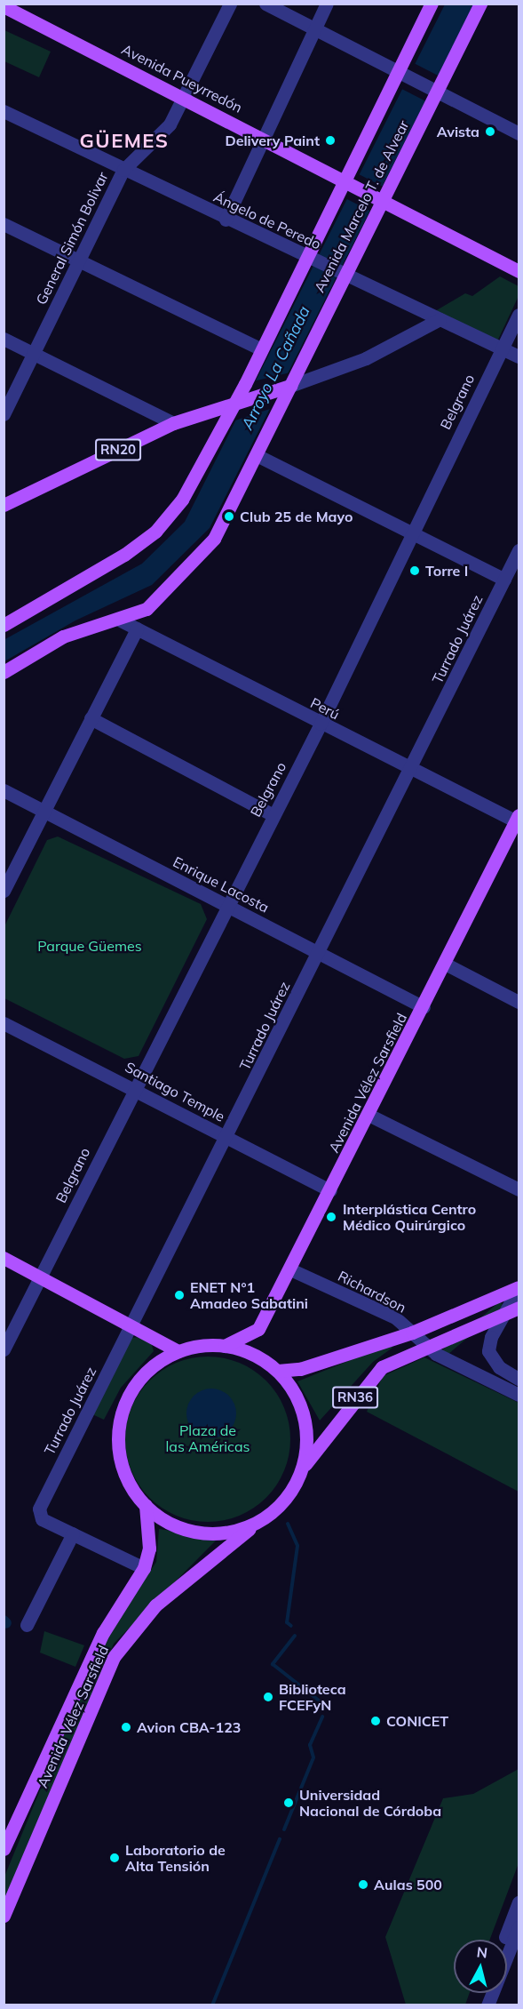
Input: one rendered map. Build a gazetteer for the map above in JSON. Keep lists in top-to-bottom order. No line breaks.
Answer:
{"streets":{"main road":["Avenida Pueyrredón","Avenida Marcelo T. de Alvear","RN20","Avenida Vélez Sarsfield","RN36"],"street":["Ángelo de Peredo","General Simón Bolivar","Belgrano","Turrado Juárez","Perú","Enrique Lacosta","Santiago Temple","Richardson"]},"crossings":[["Avenida Pueyrredón","Avenida Marcelo T. de Alvear"],["Avenida Pueyrredón","General Simón Bolivar"],["Avenida Marcelo T. de Alvear","Ángelo de Peredo"],["Avenida Marcelo T. de Alvear","RN20"],["Avenida Marcelo T. de Alvear","Perú"],["Ángelo de Peredo","General Simón Bolivar"],["Ángelo de Peredo","Belgrano"],["Belgrano","Perú"],["Belgrano","Enrique Lacosta"],["Belgrano","Santiago Temple"],["Turrado Juárez","Perú"],["Turrado Juárez","Enrique Lacosta"],["Turrado Juárez","Santiago Temple"],["Perú","Avenida Vélez Sarsfield"],["Enrique Lacosta","Avenida Vélez Sarsfield"],["Avenida Vélez Sarsfield","Santiago Temple"],["Avenida Vélez Sarsfield","Richardson"],["Avenida Vélez Sarsfield","RN36"],["Richardson","RN36"]],"districts":["GÜEMES"],"water":["Arroyo La Cañada"],"parks":["Parque Güemes","Plaza de las Américas"],"places":["Avista","Delivery Paint","Club 25 de Mayo","Torre I","Interplástica Centro Médico Quirúrgico","ENET N°1 Amadeo Sabatini","Biblioteca FCEFyN","CONICET","Avion CBA-123","Universidad Nacional de Córdoba","Laboratorio de Alta Tensión","Aulas 500"],"north":"top"}
